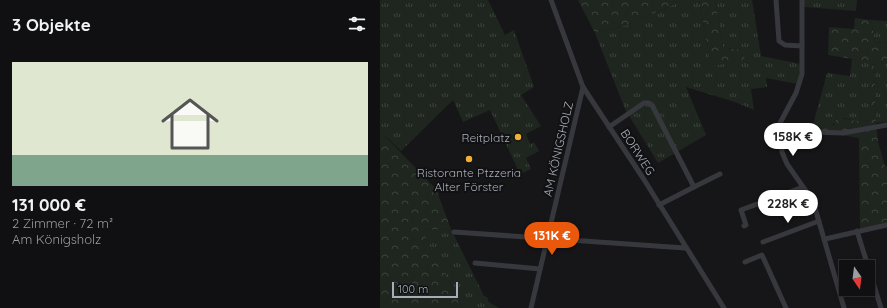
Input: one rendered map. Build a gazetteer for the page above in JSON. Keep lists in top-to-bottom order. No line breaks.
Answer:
{"streets":{"street":["AM KÖNIGSHOLZ","BORWEG"]},"crossings":[["AM KÖNIGSHOLZ","BORWEG"]],"places":["Reitplatz","Ristorante Ptzzeria Alter Förster"],"scale_bar":"100 m","north":"bottom","page":{"heading":"3 Objekte","list":[{"name":"131 000 €","note":"2 Zimmer · 72 m² · Am Königsholz"}],"price":["158K €","228K €","131K €"],"scale":"100 m"}}
